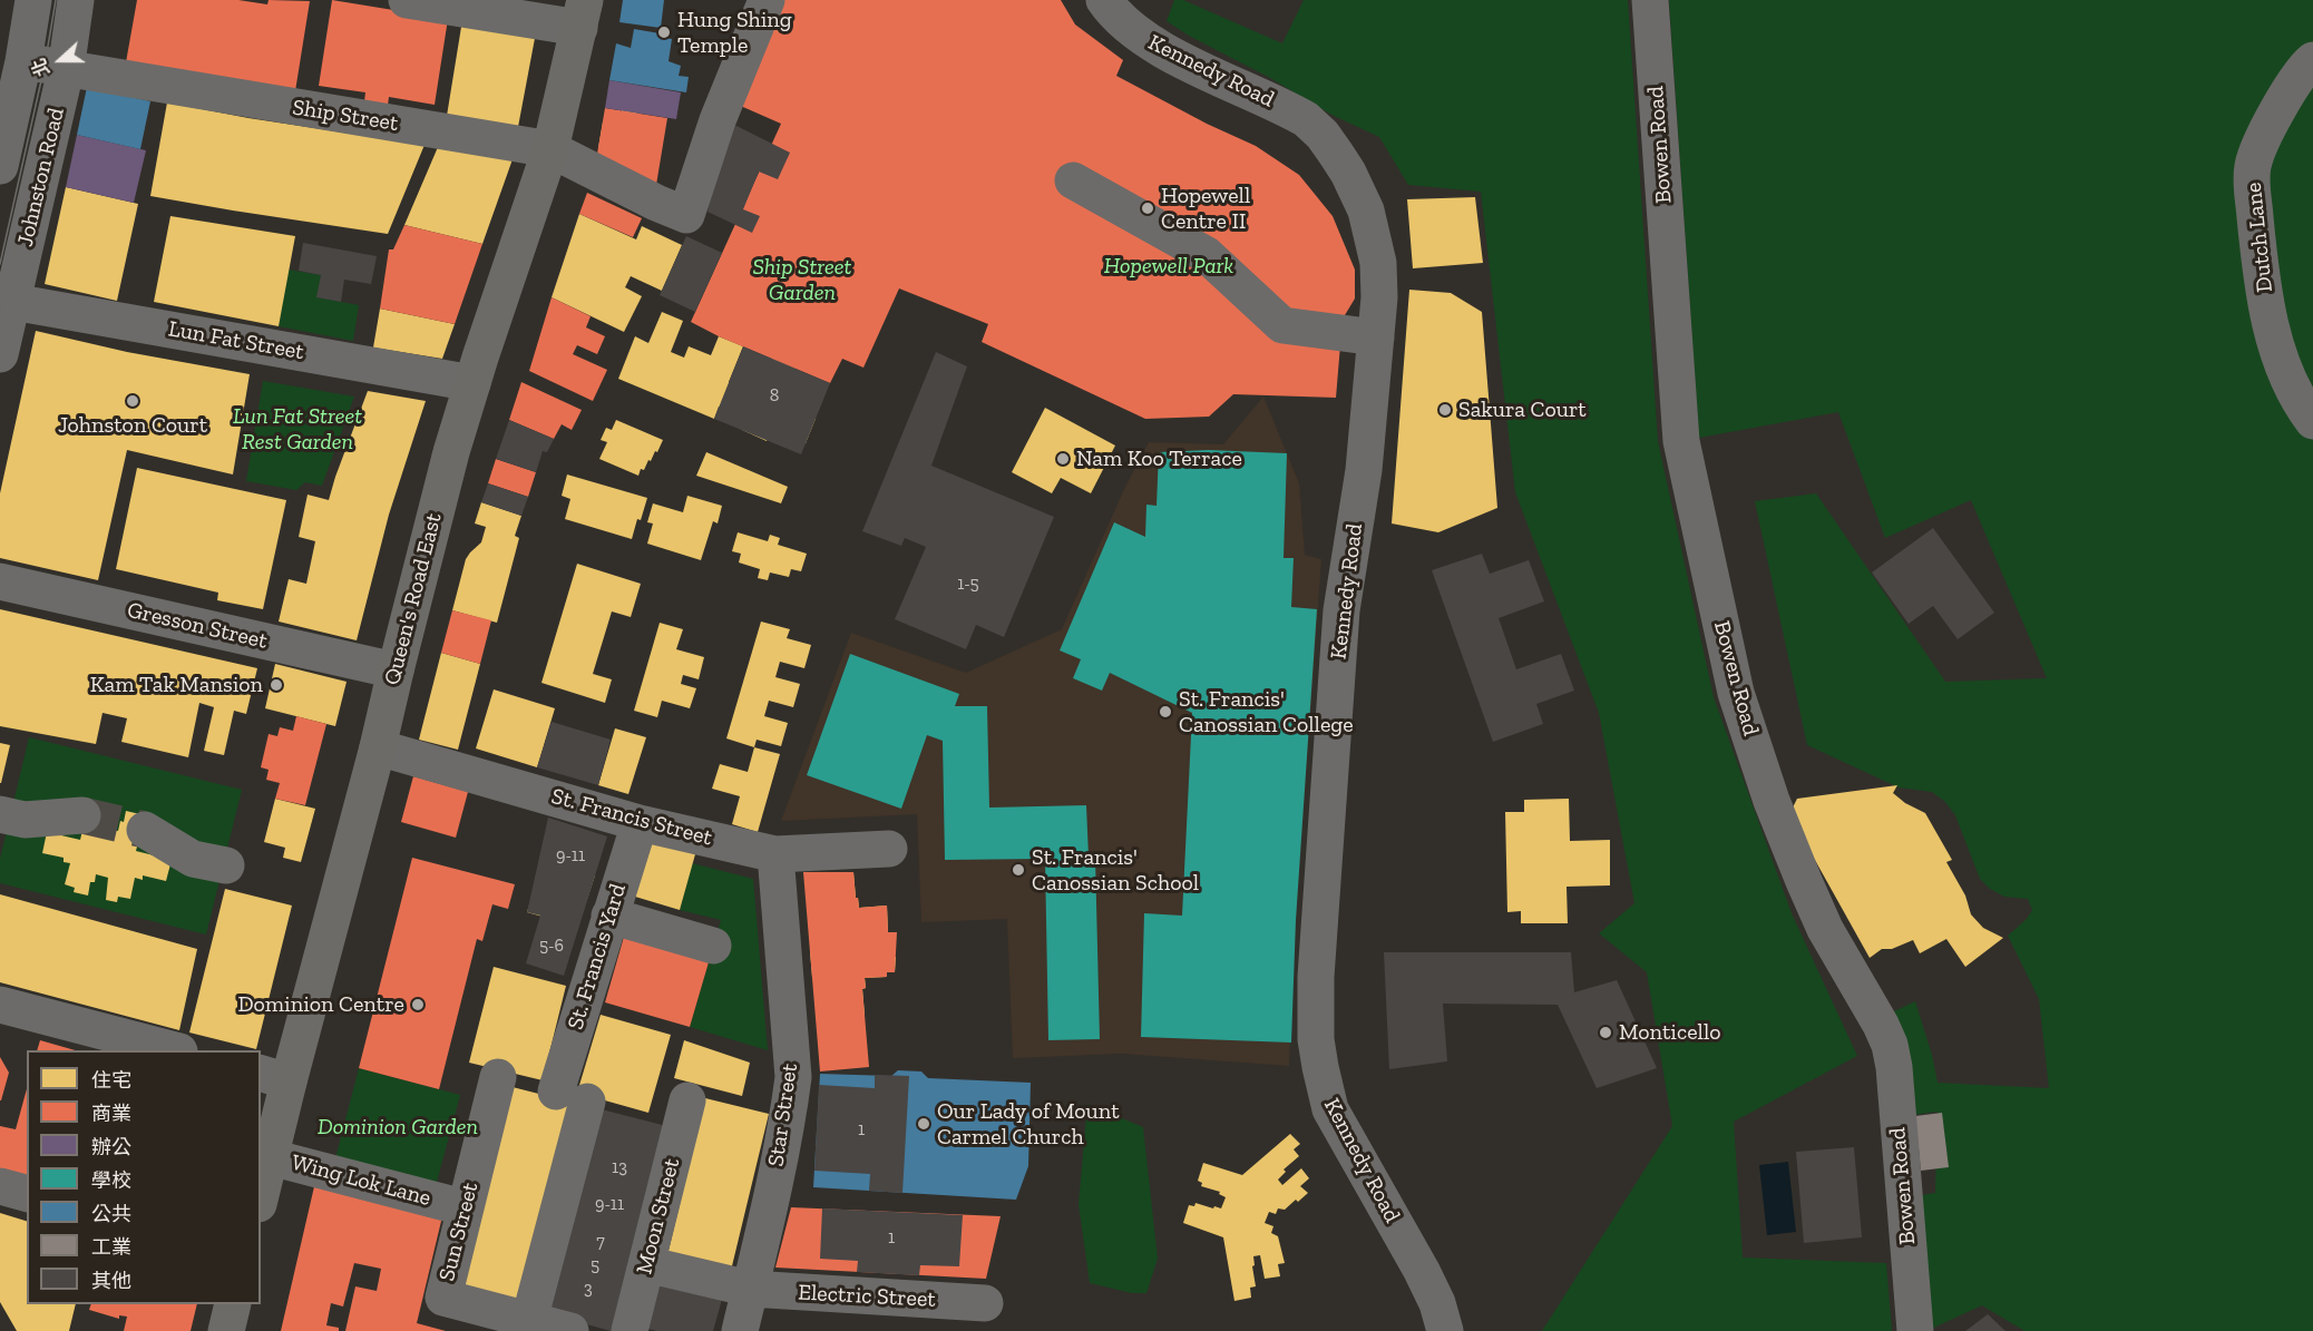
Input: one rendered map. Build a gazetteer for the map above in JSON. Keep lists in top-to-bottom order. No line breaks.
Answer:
{"streets":{"main road":["Queen's Road East"],"street":["Kennedy Road","Ship Street","Bowen Road","Johnston Road","Dutch Lane","Lun Fat Street","Gresson Street","St. Francis Street","St. Francis Yard","Star Street","Wing Lok Lane","Moon Street","Sun Street","Electric Street"]},"crossings":[["Ship Street","Johnston Road"],["Ship Street","Queen's Road East"],["Johnston Road","Lun Fat Street"],["Lun Fat Street","Queen's Road East"],["Queen's Road East","Gresson Street"],["Queen's Road East","St. Francis Street"],["Queen's Road East","Wing Lok Lane"],["St. Francis Street","St. Francis Yard"],["St. Francis Street","Star Street"],["St. Francis Yard","Sun Street"],["Star Street","Electric Street"],["Moon Street","Electric Street"]],"parks":["Hopewell Park","Ship Street Garden","Lun Fat Street Rest Garden","Dominion Garden"],"places":["Hung Shing Temple","Hopewell Centre II","Johnston Court","Sakura Court","Nam Koo Terrace","Kam Tak Mansion","St. Francis' Canossian College","St. Francis' Canossian School","Dominion Centre","Monticello","Our Lady of Mount Carmel Church"],"house_numbers":["8","1-5","9-11","5-6","1","13","9-11","1","7","5","3"],"legend":["住宅","商業","辦公","學校","公共","工業","其他"],"north":"left"}
